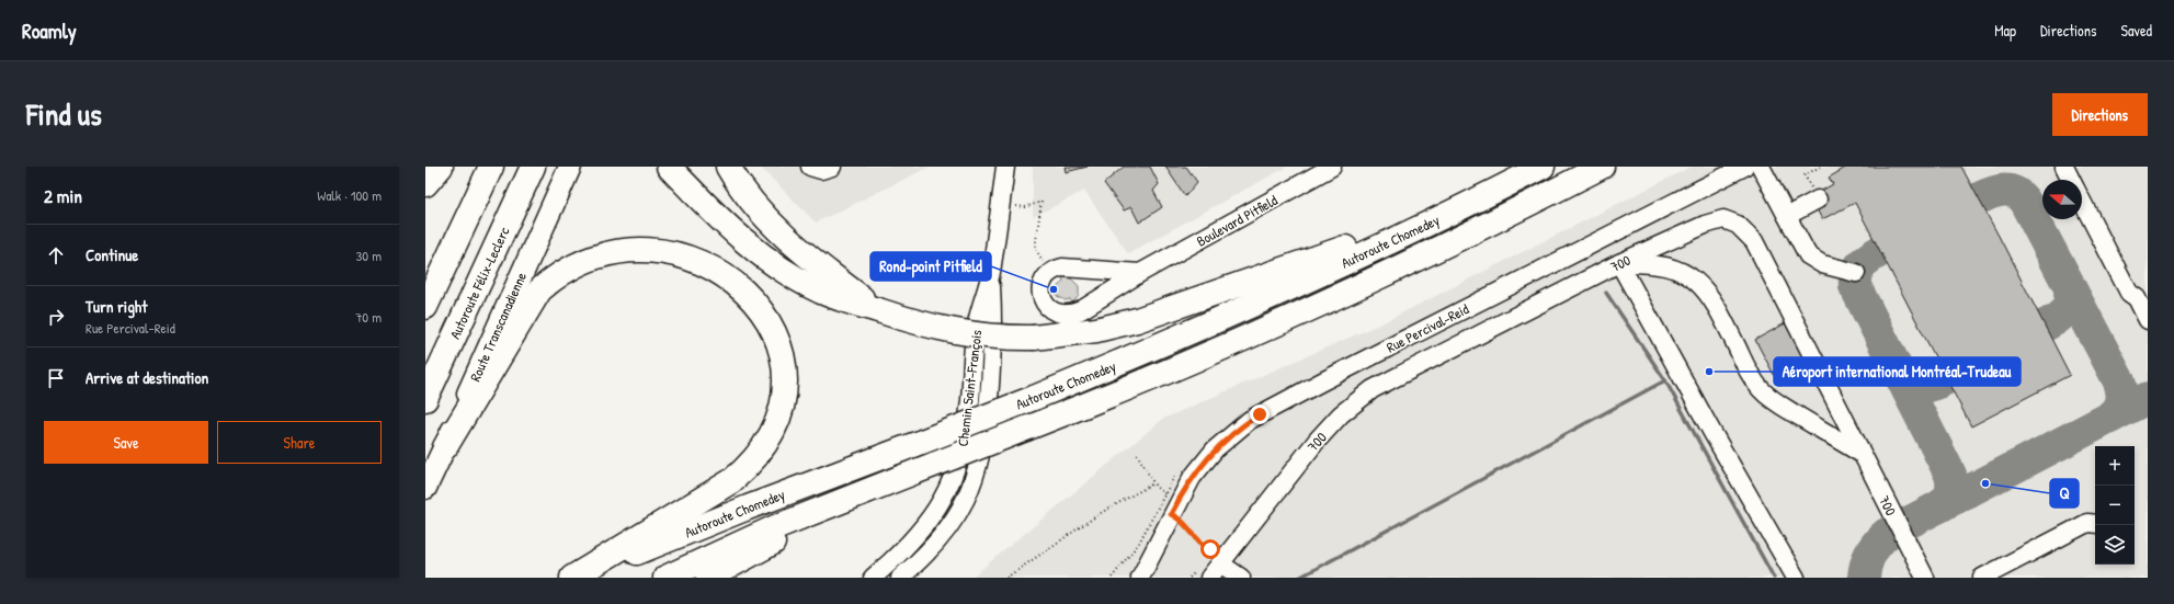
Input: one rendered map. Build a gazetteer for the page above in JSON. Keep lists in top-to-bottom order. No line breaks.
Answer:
{"streets":{"highway":["Autoroute Chomedey","Autoroute Félix-Leclerc"],"main road":["Route Transcanadienne"],"street":["Boulevard Pitfield","700","Rue Percival-Reid","Chemin Saint-François"]},"places":["Rond-point Pitfield","Aéroport international Montréal-Trudeau","Q"],"north":"left","page":{"header":"Roamly","nav":["Map","Directions","Saved"],"title":"Find us","buttons":["Directions",["Save","Share"]],"heading":["2 min","Walk · 100 m"],"list":[["Continue","30 m"],["Turn right","Rue Percival-Reid","70 m"],"Arrive at destination"],"map_buttons":["+","−"]}}
